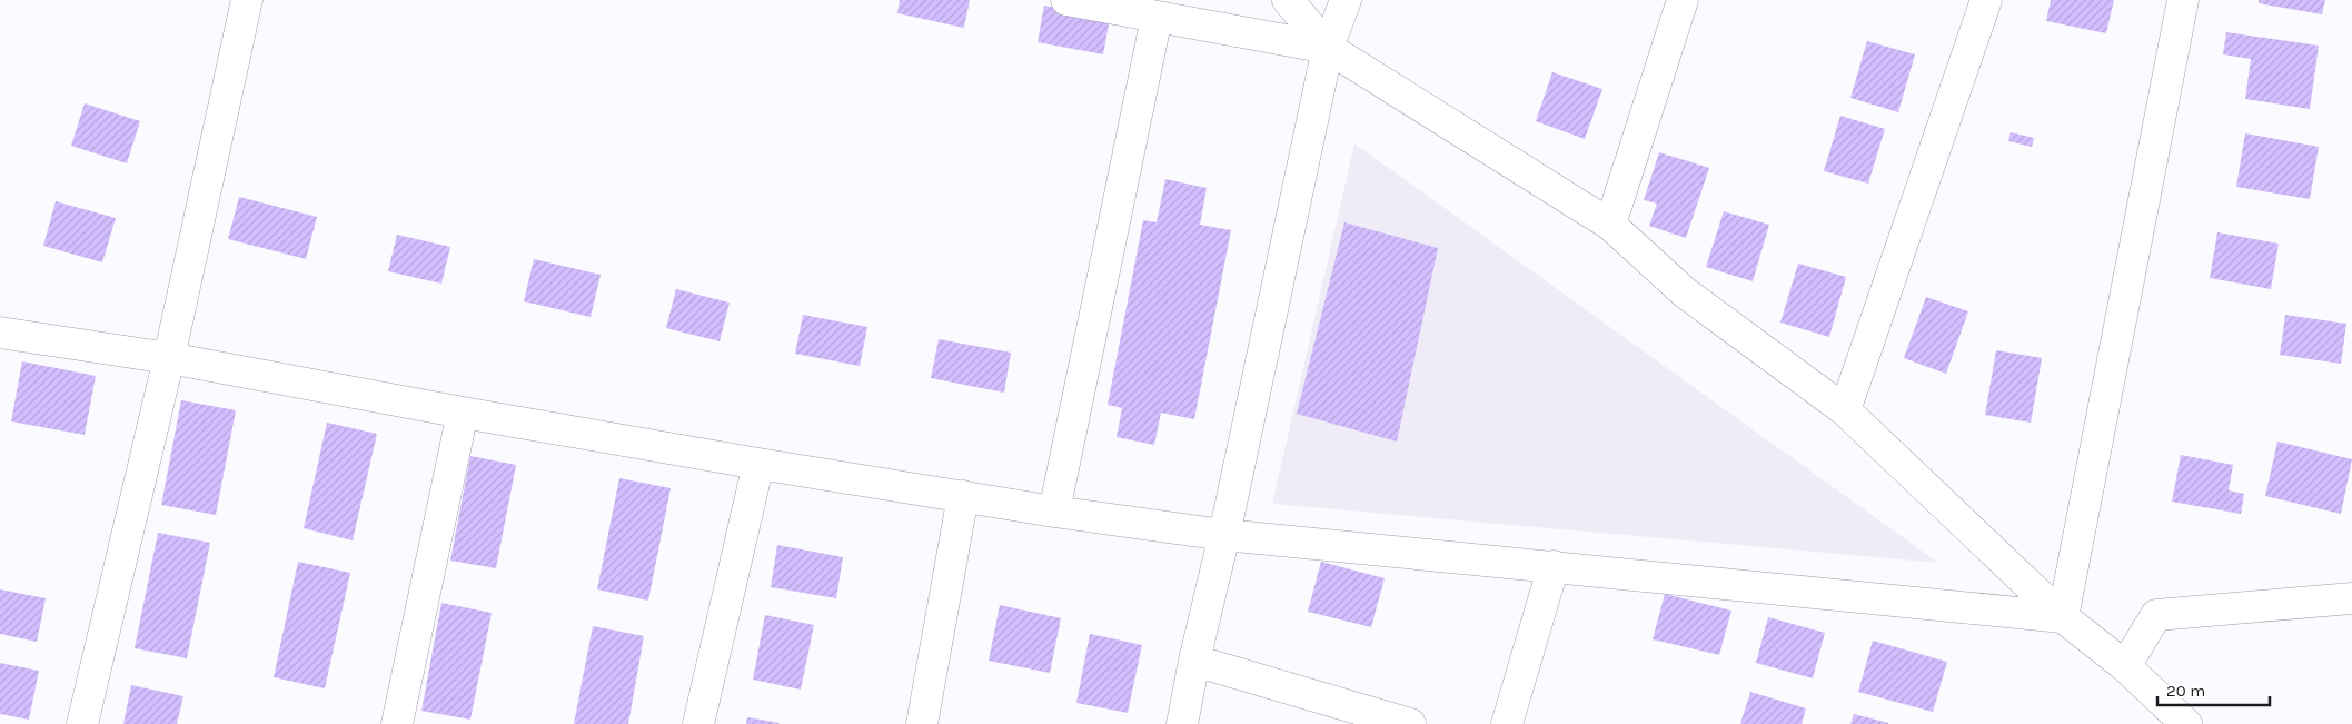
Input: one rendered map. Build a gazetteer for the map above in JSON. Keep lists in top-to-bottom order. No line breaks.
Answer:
{"scale_bar":"20 m"}
